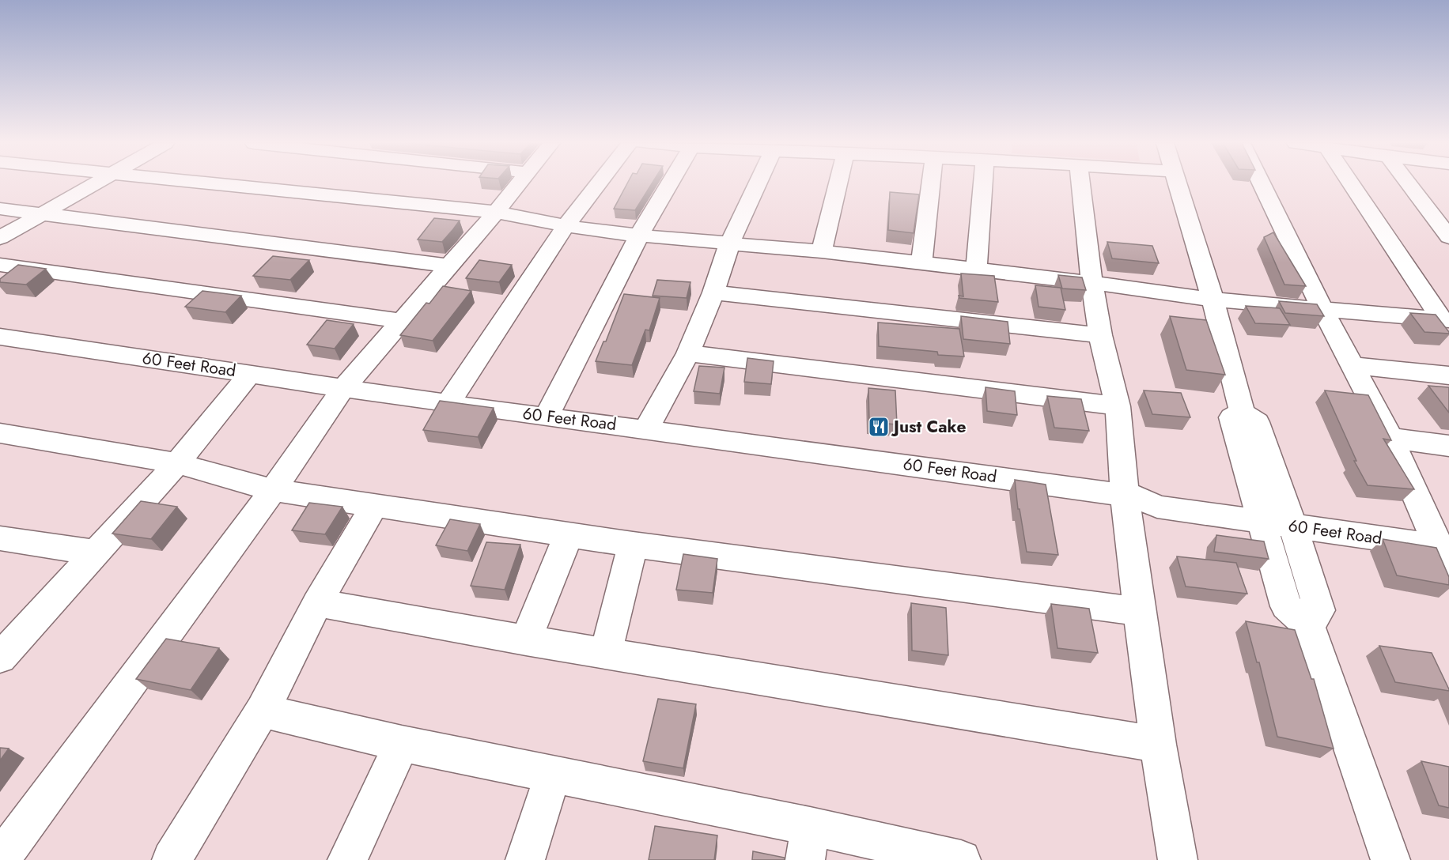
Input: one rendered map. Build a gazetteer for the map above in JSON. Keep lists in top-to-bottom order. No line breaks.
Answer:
{"streets":{"street":["60 Feet Road"]},"places":{"restaurant":["Just Cake"]}}
